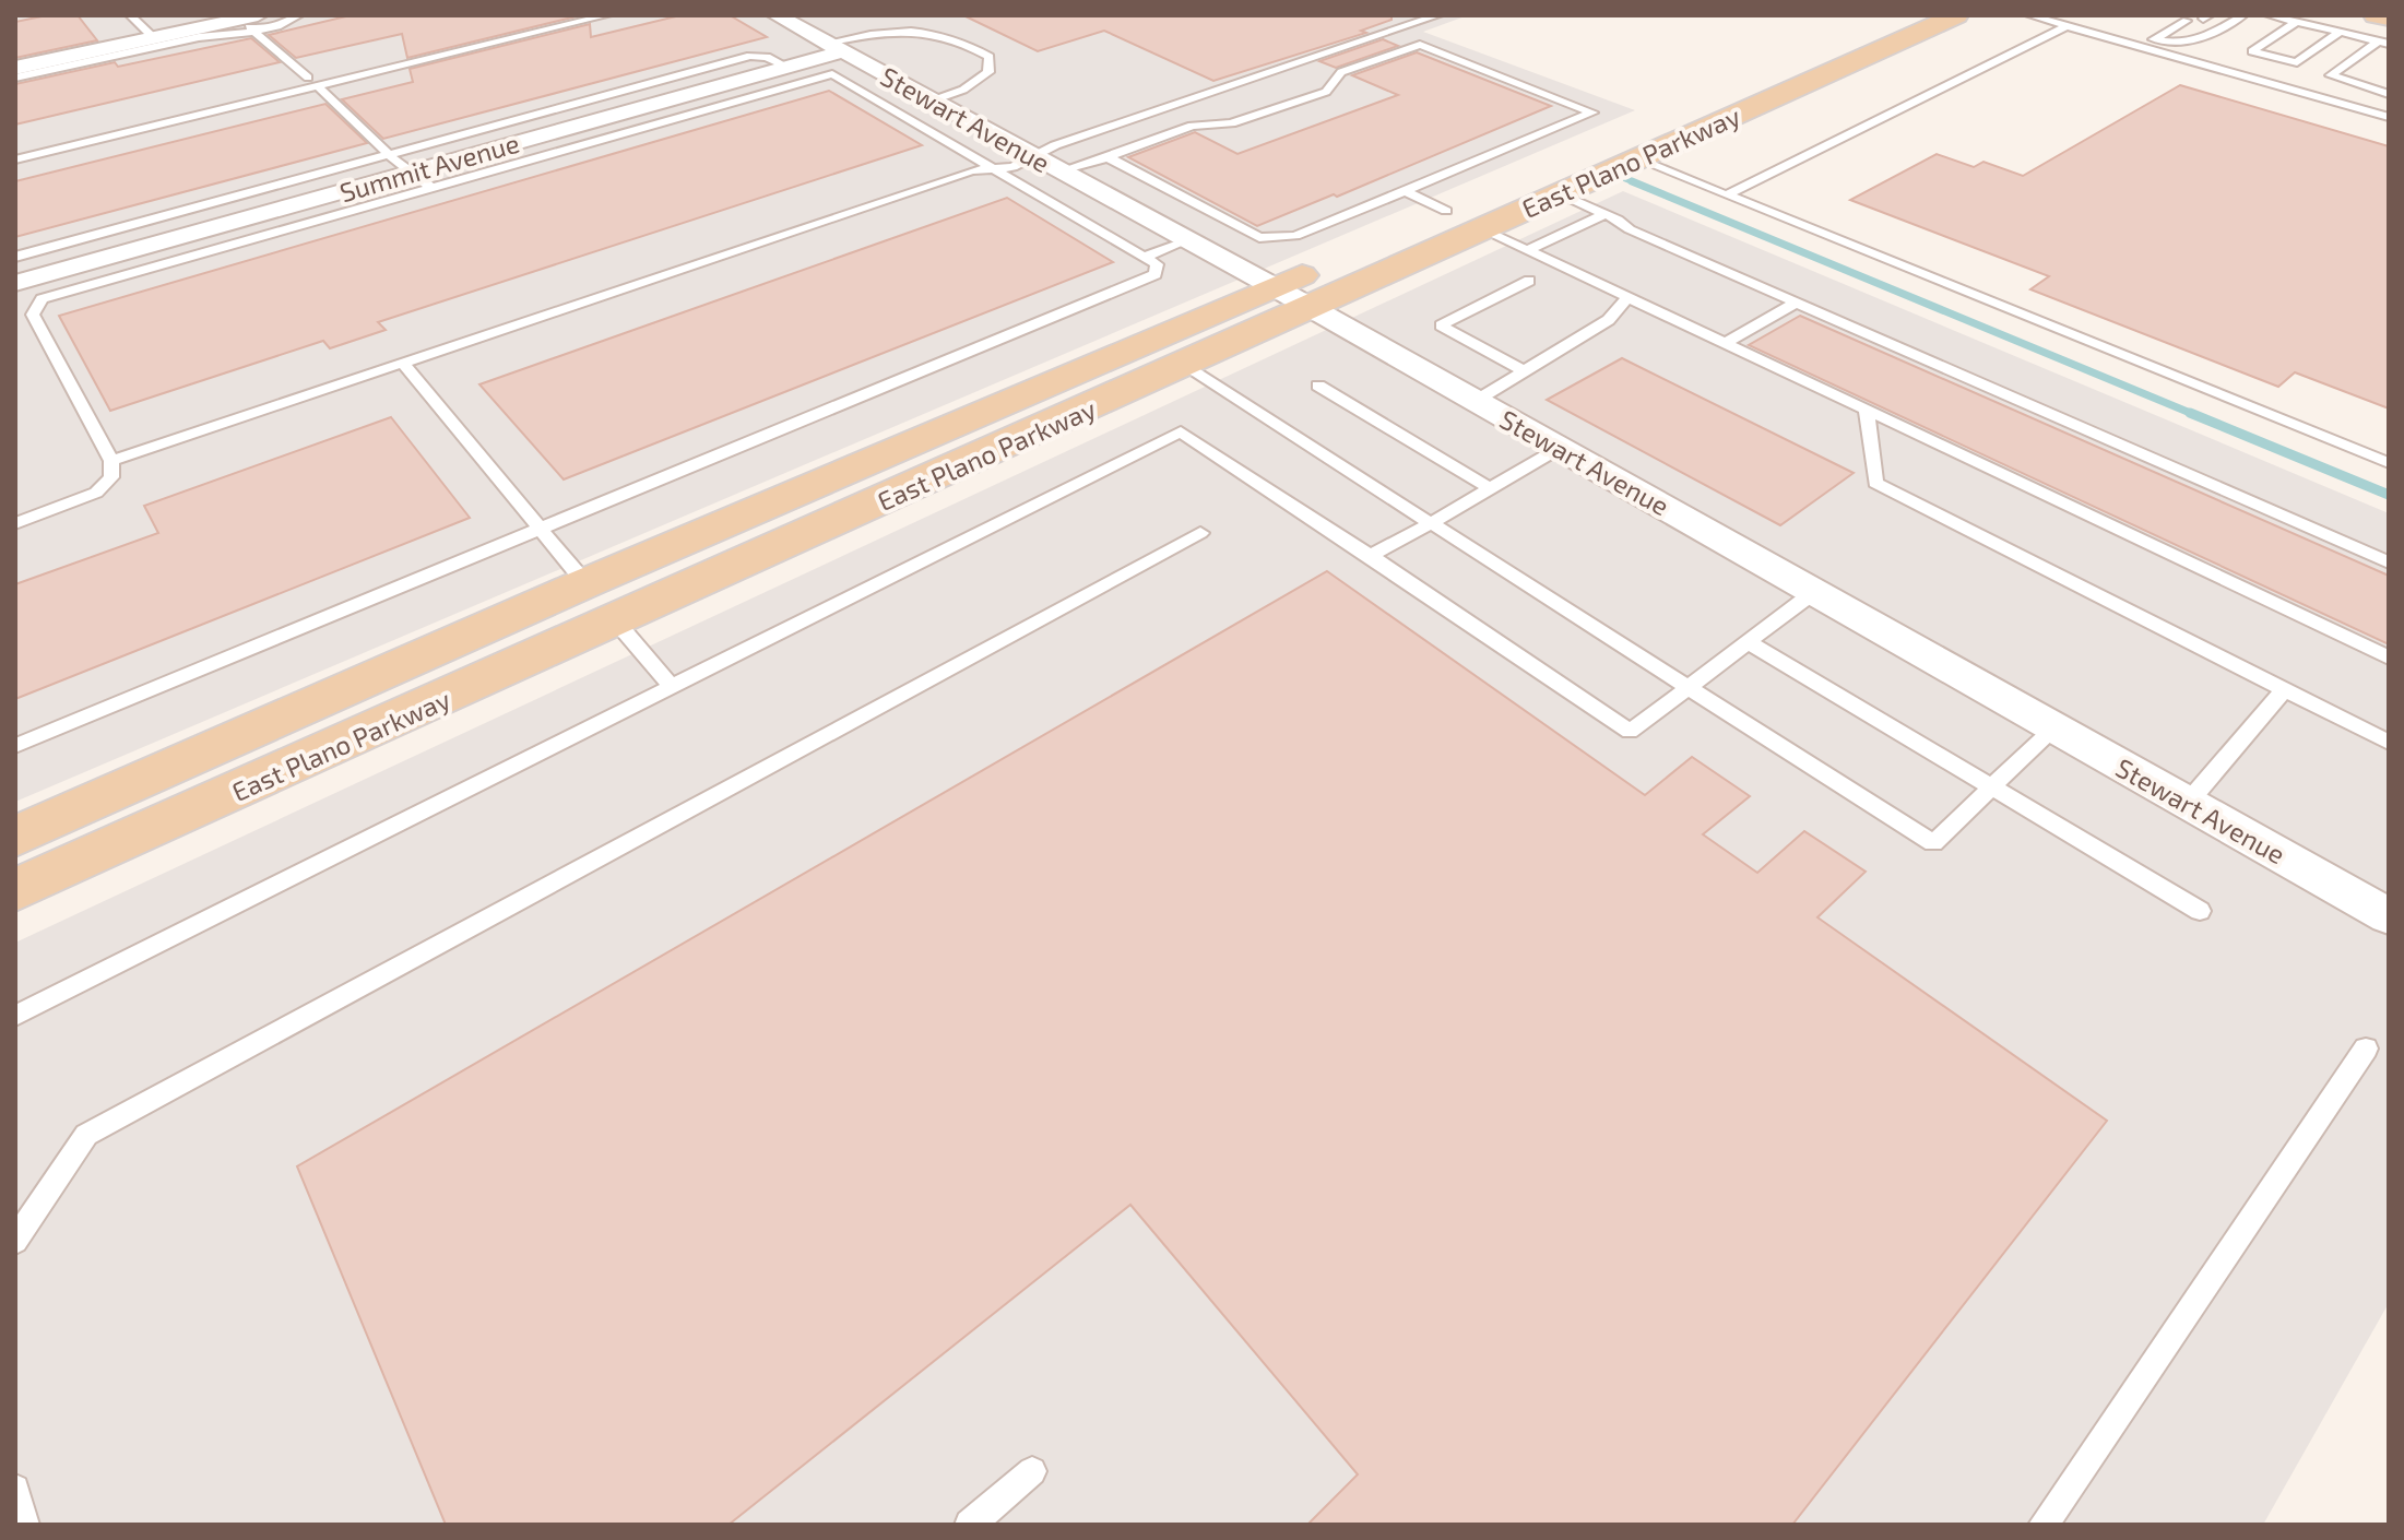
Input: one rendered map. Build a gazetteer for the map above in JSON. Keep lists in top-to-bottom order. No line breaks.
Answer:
{"streets":{"main road":["East Plano Parkway"],"street":["Stewart Avenue","Summit Avenue"]},"crossings":[["Stewart Avenue","East Plano Parkway"],["Stewart Avenue","Summit Avenue"]]}
